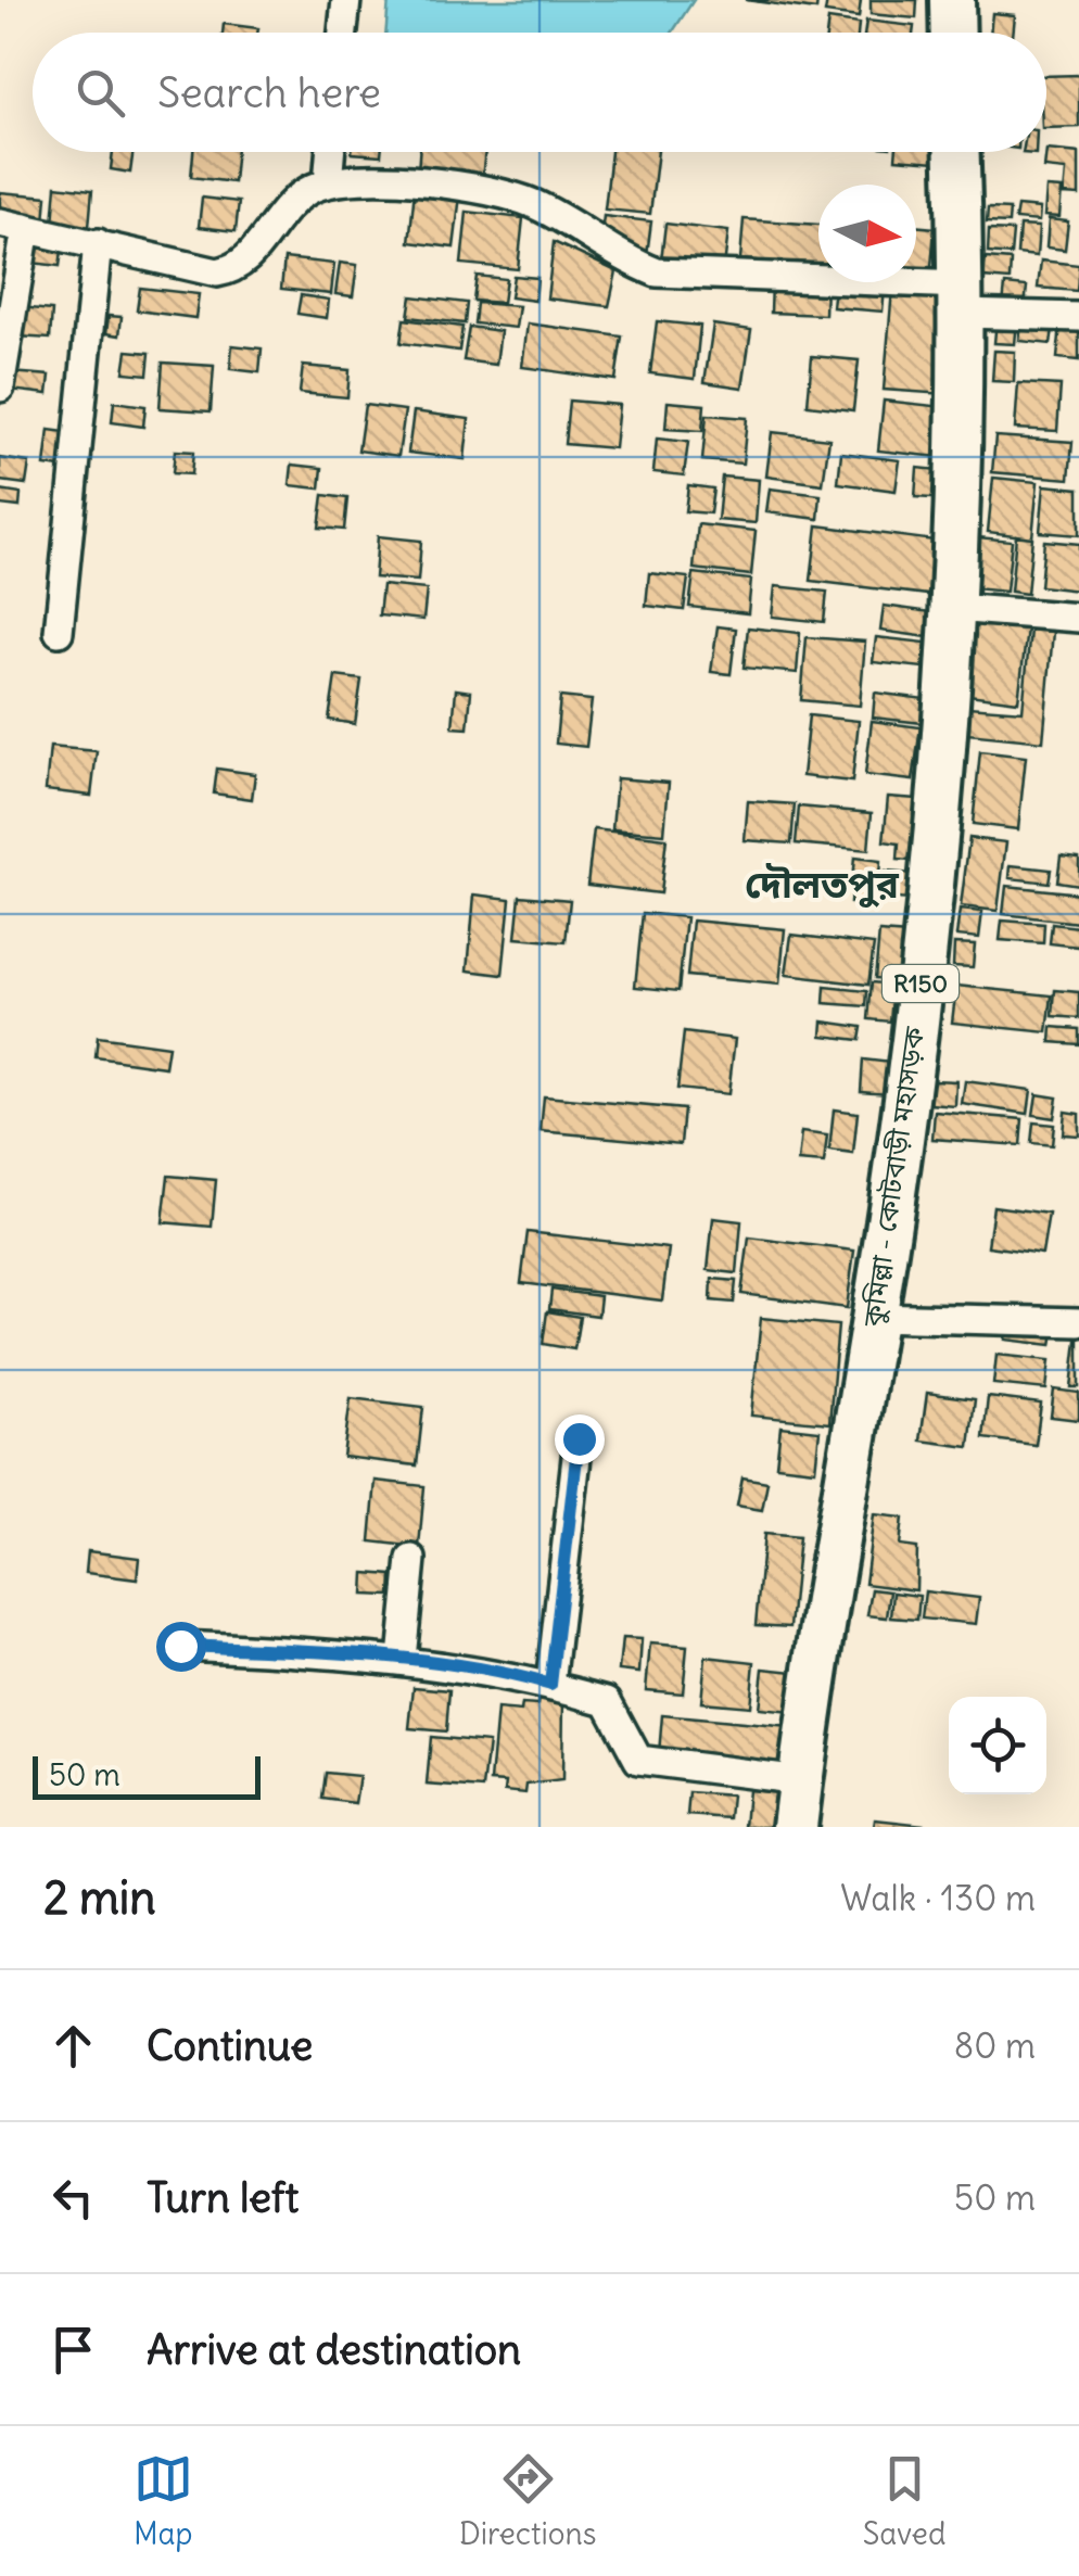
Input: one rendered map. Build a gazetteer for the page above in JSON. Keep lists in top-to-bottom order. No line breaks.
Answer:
{"streets":{"main road":["R150","কুমিল্লা - কোটবাড়ী মহাসড়ক"]},"districts":["দৌলতপুর"],"scale_bar":"50 m","north":"right","page":{"search":"Search here","scale":"50 m","heading":["2 min","Walk · 130 m"],"list":[["Continue","80 m"],["Turn left","50 m"],"Arrive at destination"],"nav":["Map","Directions","Saved"]}}
